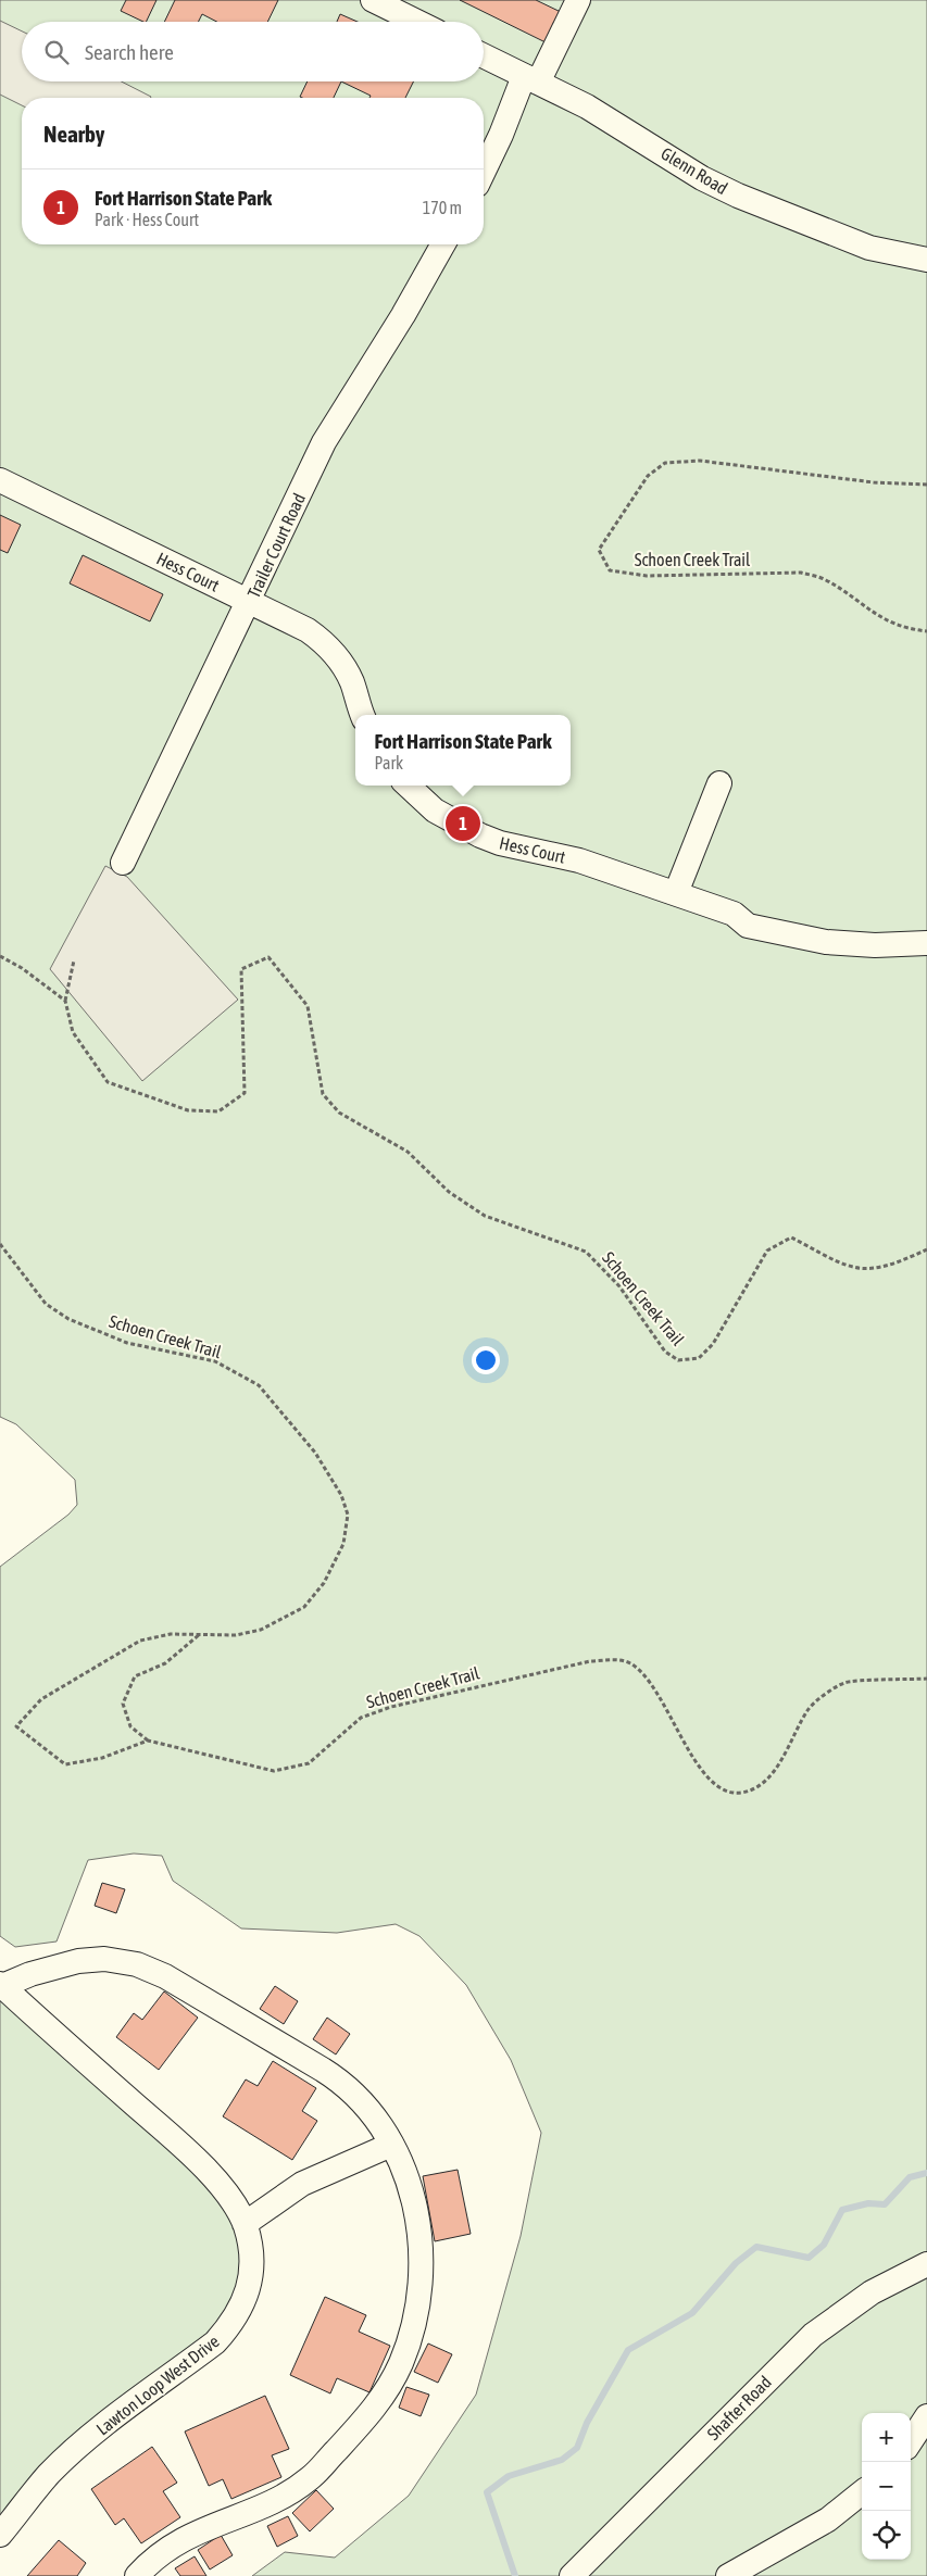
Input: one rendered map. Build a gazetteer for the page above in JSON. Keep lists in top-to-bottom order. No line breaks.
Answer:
{"streets":{"street":["Glenn Road","Trailer Court Road","Hess Court","Lawton Loop West Drive","Shafter Road"],"path":["Schoen Creek Trail"]},"crossings":[["Trailer Court Road","Hess Court"]],"page":{"search":"Search here","heading":"Nearby","list":[{"mark":"1","name":"Fort Harrison State Park","note":"Park · Hess Court","value":"170 m"}],"popup":["Fort Harrison State Park","Park"],"pins":"1","map_buttons":["+","−"]}}
